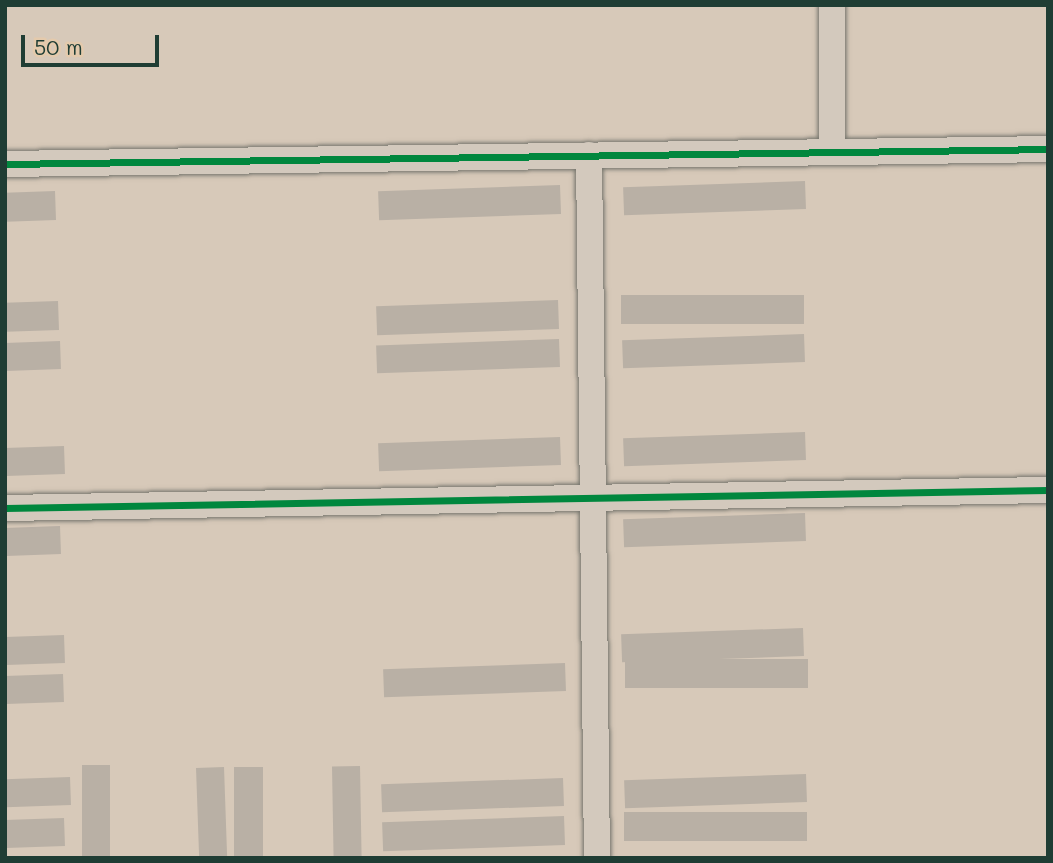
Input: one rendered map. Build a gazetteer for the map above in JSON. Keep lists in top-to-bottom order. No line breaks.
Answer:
{"scale_bar":"50 m"}
